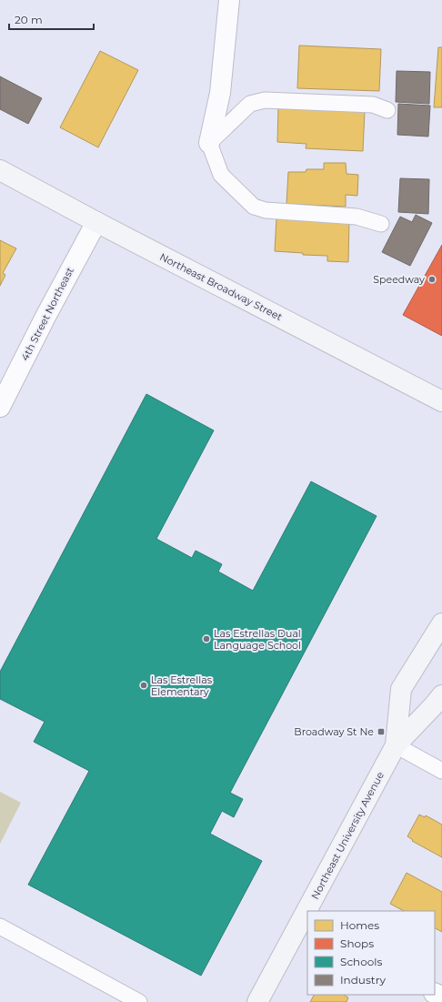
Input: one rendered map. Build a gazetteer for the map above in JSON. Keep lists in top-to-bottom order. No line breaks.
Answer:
{"streets":{"main road":["Northeast Broadway Street","Northeast University Avenue"],"street":["4th Street Northeast"]},"crossings":[["Northeast Broadway Street","4th Street Northeast"]],"places":{"other":["Speedway","Las Estrellas Dual Language School","Las Estrellas Elementary"],"transit":["Broadway St Ne"]},"legend":["Homes","Shops","Schools","Industry"],"scale_bar":"20 m"}
